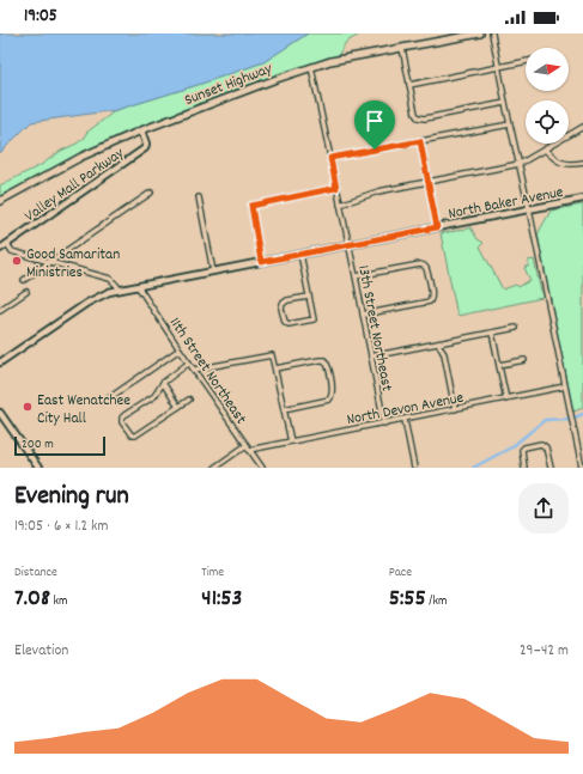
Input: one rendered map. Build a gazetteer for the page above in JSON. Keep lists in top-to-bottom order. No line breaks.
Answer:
{"streets":{"highway":["Sunset Highway"],"main road":["Valley Mall Parkway","North Baker Avenue"],"street":["13th Street Northeast","11th Street Northeast","North Devon Avenue"]},"crossings":[["Sunset Highway","Valley Mall Parkway"],["Sunset Highway","13th Street Northeast"],["North Baker Avenue","13th Street Northeast"],["North Baker Avenue","11th Street Northeast"],["13th Street Northeast","North Devon Avenue"],["11th Street Northeast","North Devon Avenue"]],"places":["Good Samaritan Ministries","East Wenatchee City Hall"],"scale_bar":"200 m","north":"right","page":{"status":"19:05","scale":"200 m","heading":["Evening run","19:05 · 6 × 1.2 km"],"stats":[["Distance","7.08 km"],["Time","41:53"],["Pace","5:55 /km"]],"chart":["Elevation","29–42 m"]}}
